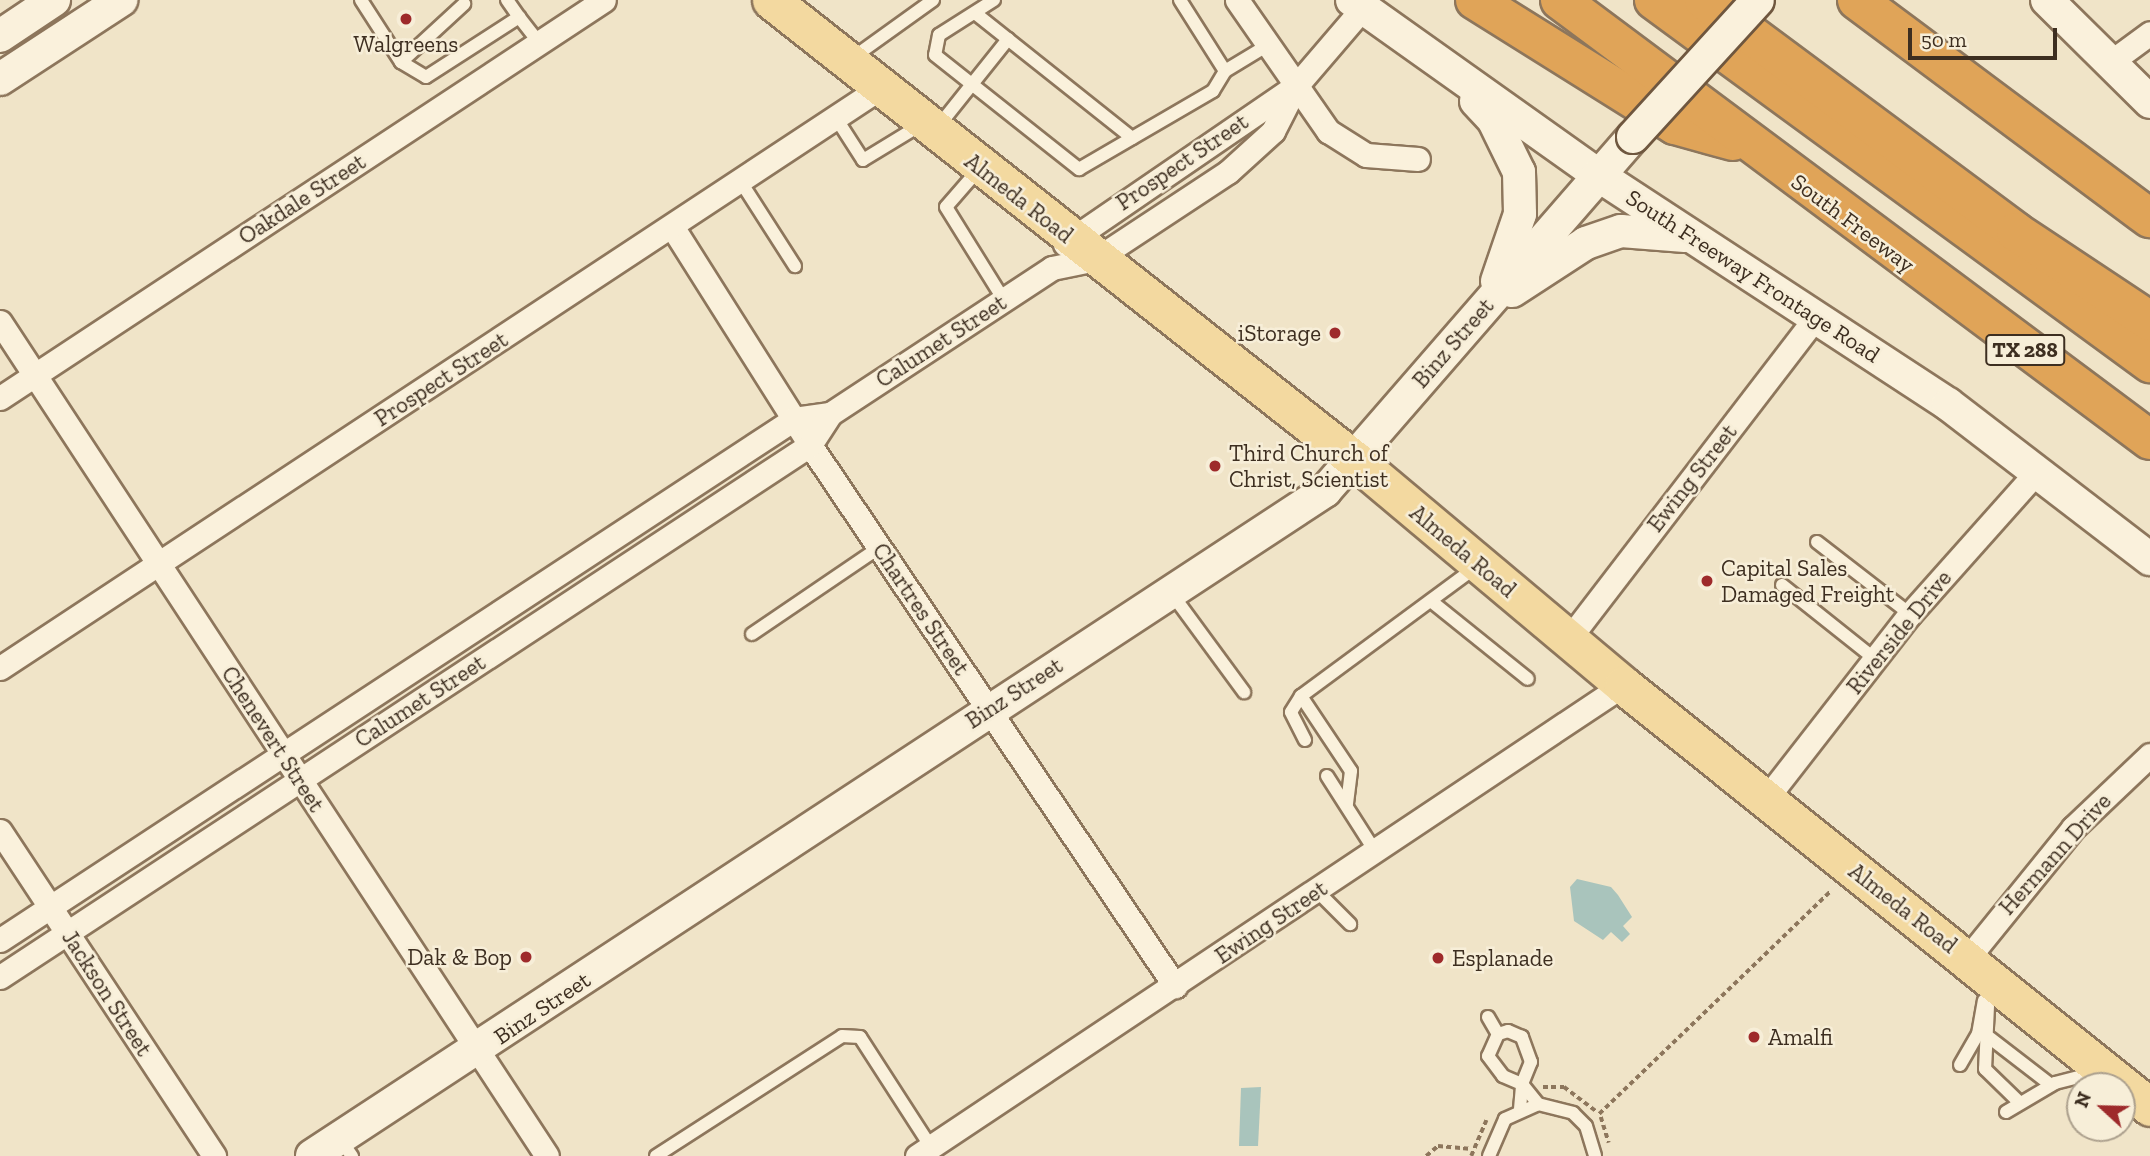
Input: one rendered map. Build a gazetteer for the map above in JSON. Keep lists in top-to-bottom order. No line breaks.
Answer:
{"streets":{"highway":["South Freeway","TX 288"],"main road":["Almeda Road","South Freeway Frontage Road","Binz Street"],"street":["Prospect Street","Oakdale Street","Calumet Street","Ewing Street","Chartres Street","Riverside Drive","Chenevert Street","Hermann Drive","Jackson Street"]},"crossings":[["Prospect Street","Almeda Road"],["Prospect Street","South Freeway Frontage Road"],["Prospect Street","Calumet Street"],["Prospect Street","Chartres Street"],["Prospect Street","Chenevert Street"],["Almeda Road","Calumet Street"],["Almeda Road","Binz Street"],["Almeda Road","Ewing Street"],["Almeda Road","Riverside Drive"],["Almeda Road","Hermann Drive"],["Oakdale Street","Chenevert Street"],["South Freeway Frontage Road","Binz Street"],["South Freeway Frontage Road","Ewing Street"],["South Freeway Frontage Road","Riverside Drive"],["Calumet Street","Chartres Street"],["Calumet Street","Chenevert Street"],["Calumet Street","Jackson Street"],["Binz Street","Chartres Street"],["Binz Street","Chenevert Street"],["Ewing Street","Chartres Street"]],"places":["Walgreens","iStorage","Third Church of Christ, Scientist","Capital Sales Damaged Freight","Dak & Bop","Esplanade","Amalfi"],"scale_bar":"50 m","north":"left"}
